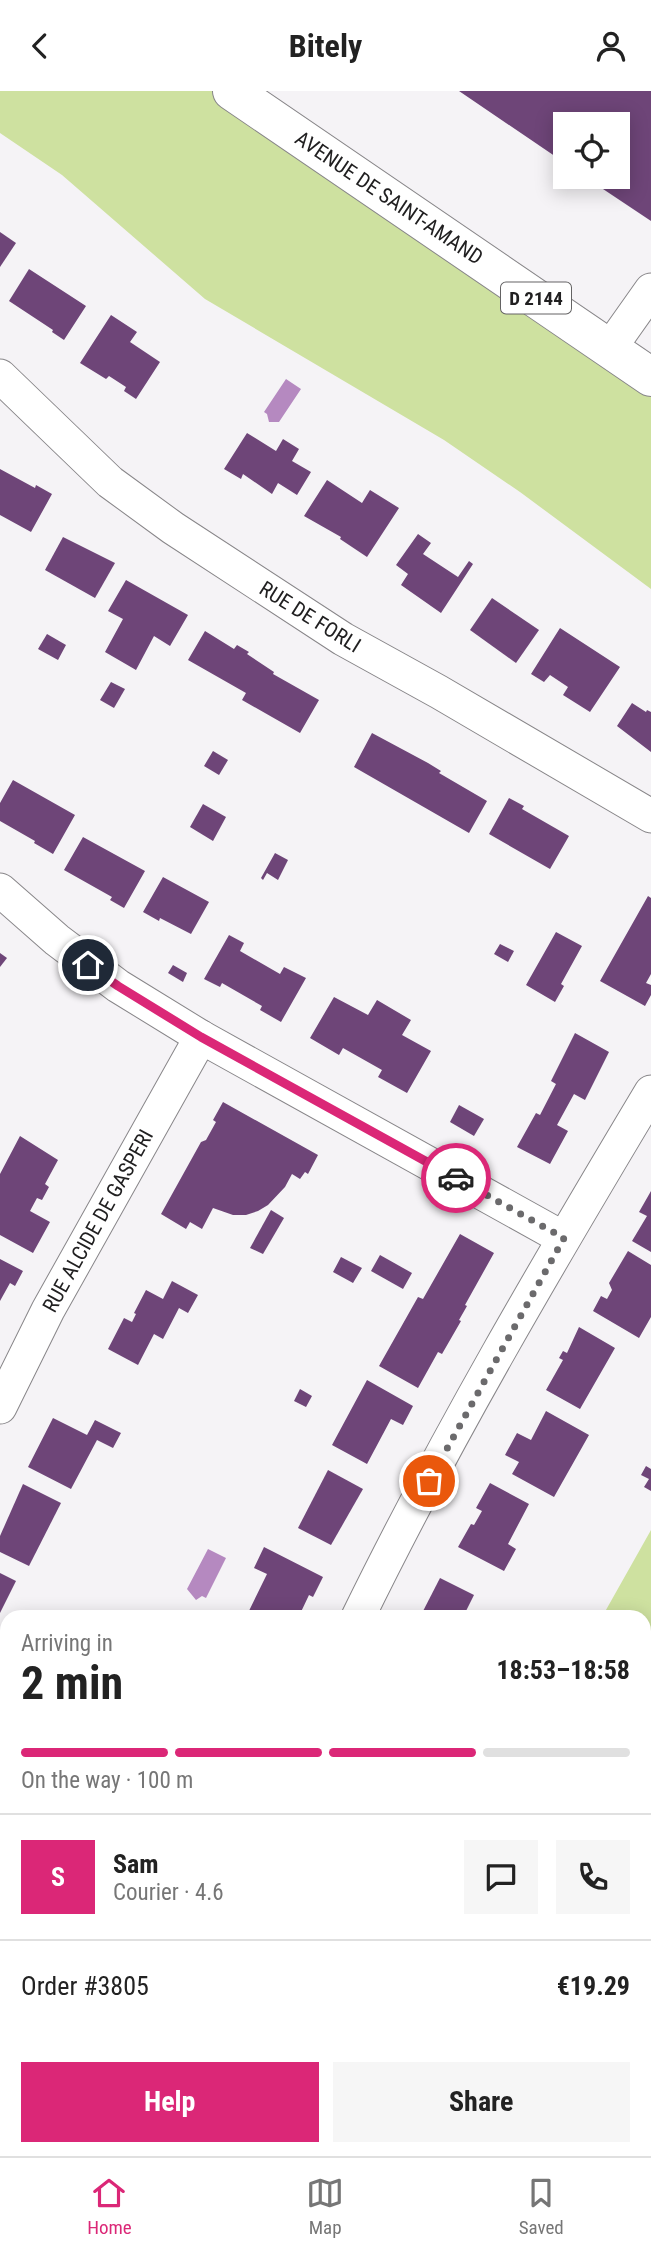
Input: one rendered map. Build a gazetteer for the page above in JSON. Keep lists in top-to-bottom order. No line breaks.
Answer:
{"streets":{"main road":["AVENUE DE SAINT-AMAND","D 2144"],"street":["RUE DE FORLI","RUE ALCIDE DE GASPERI"]},"page":{"header":"Bitely","heading":["2 min","Arriving in","18:53–18:58"],"panel":["Sam","Courier · 4.6","Order #3805","€19.29"],"bar":"On the way · 100 m","round":"S","buttons":["Help","Share"],"tabs":["Home","Map","Saved"]}}
